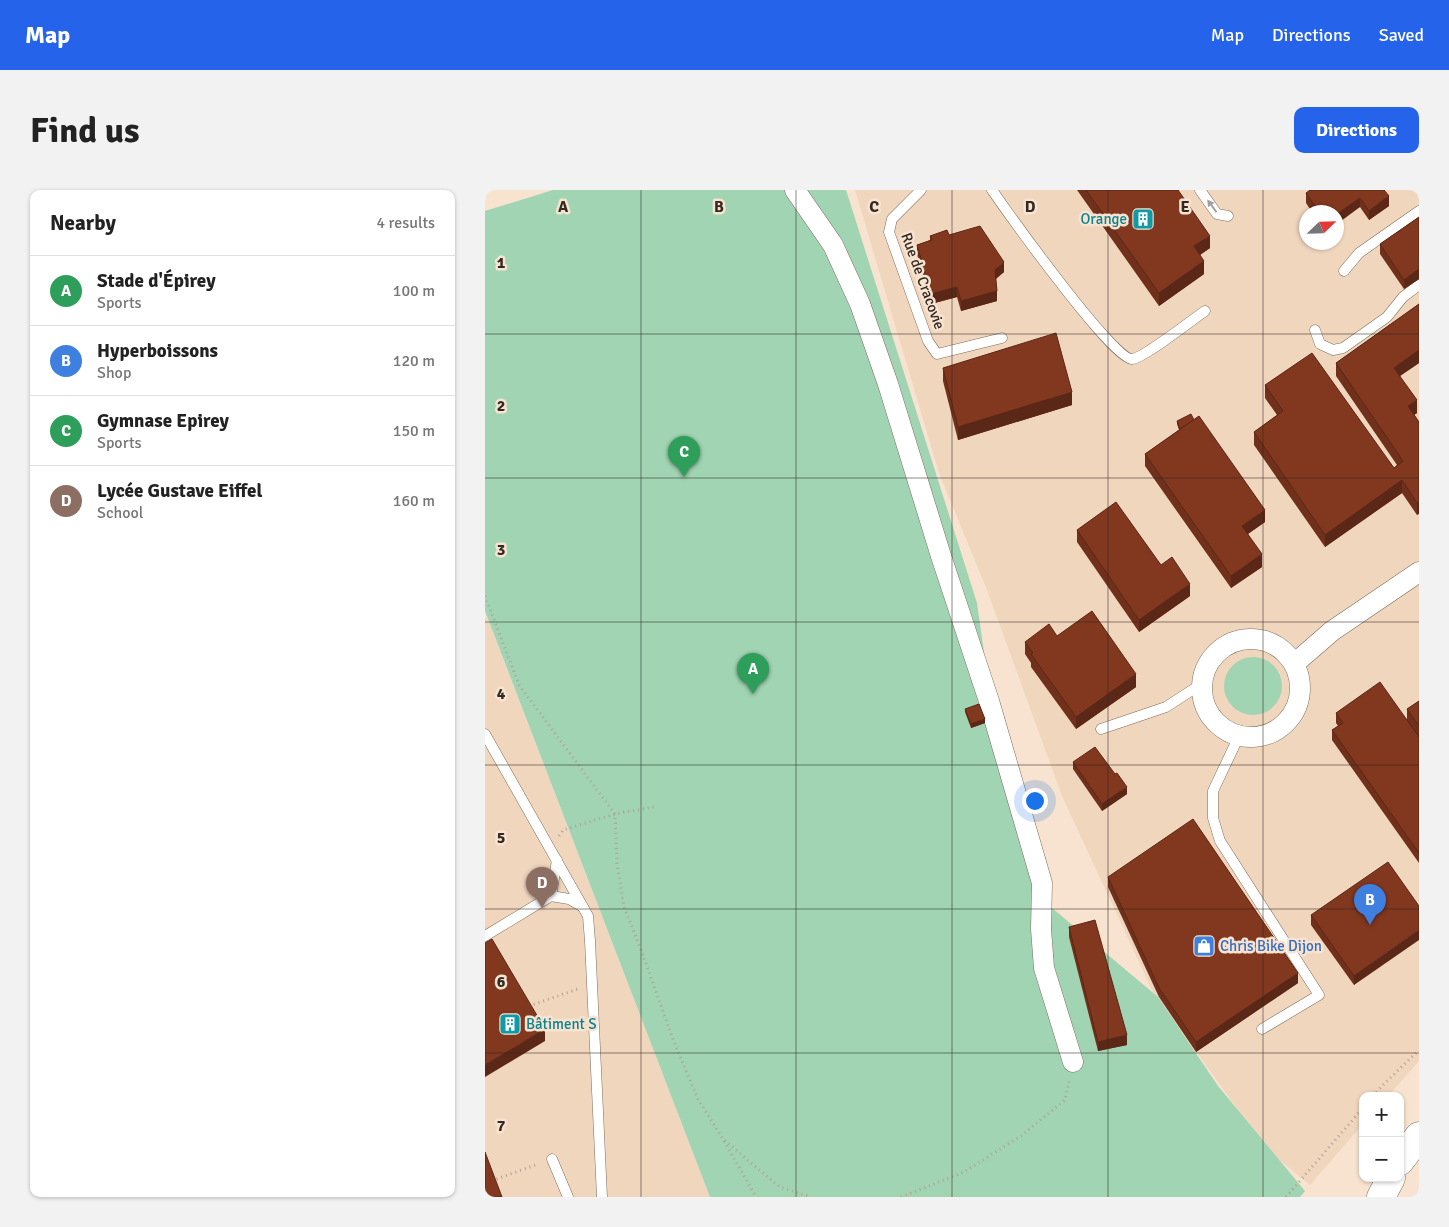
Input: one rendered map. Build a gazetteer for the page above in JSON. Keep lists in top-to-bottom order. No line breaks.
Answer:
{"streets":{"lane":["Rue de Cracovie"]},"places":{"building":["Orange","Bâtiment S"],"shop":["Chris Bike Dijon"]},"north":"top right","page":{"header":"Map","nav":["Map","Directions","Saved"],"buttons":"Directions","title":"Find us","heading":["Nearby","4 results"],"list":[{"mark":"A","name":"Stade d'Épirey","note":"Sports","value":"100 m"},{"mark":"B","name":"Hyperboissons","note":"Shop","value":"120 m"},{"mark":"C","name":"Gymnase Epirey","note":"Sports","value":"150 m"},{"mark":"D","name":"Lycée Gustave Eiffel","note":"School","value":"160 m"}],"pins":["C","A","D","B"],"map_buttons":["+","−"]},"grid":{"columns":["A","B","C","D","E"],"rows":["1","2","3","4","5","6","7"]}}
